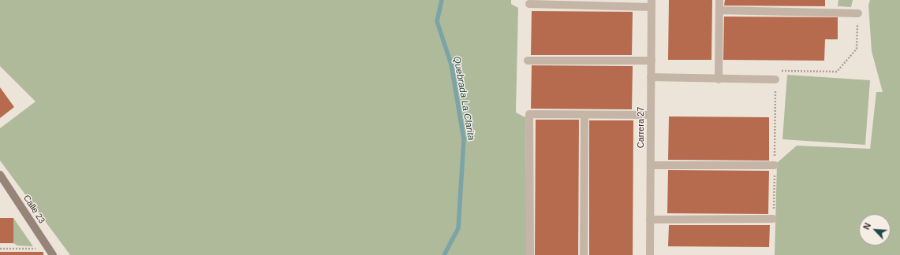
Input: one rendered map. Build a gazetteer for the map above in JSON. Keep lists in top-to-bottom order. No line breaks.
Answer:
{"streets":{"main road":["Calle 23"],"street":["Carrera 27"]},"water":["Quebrada La Clarita"],"north":"top left"}
